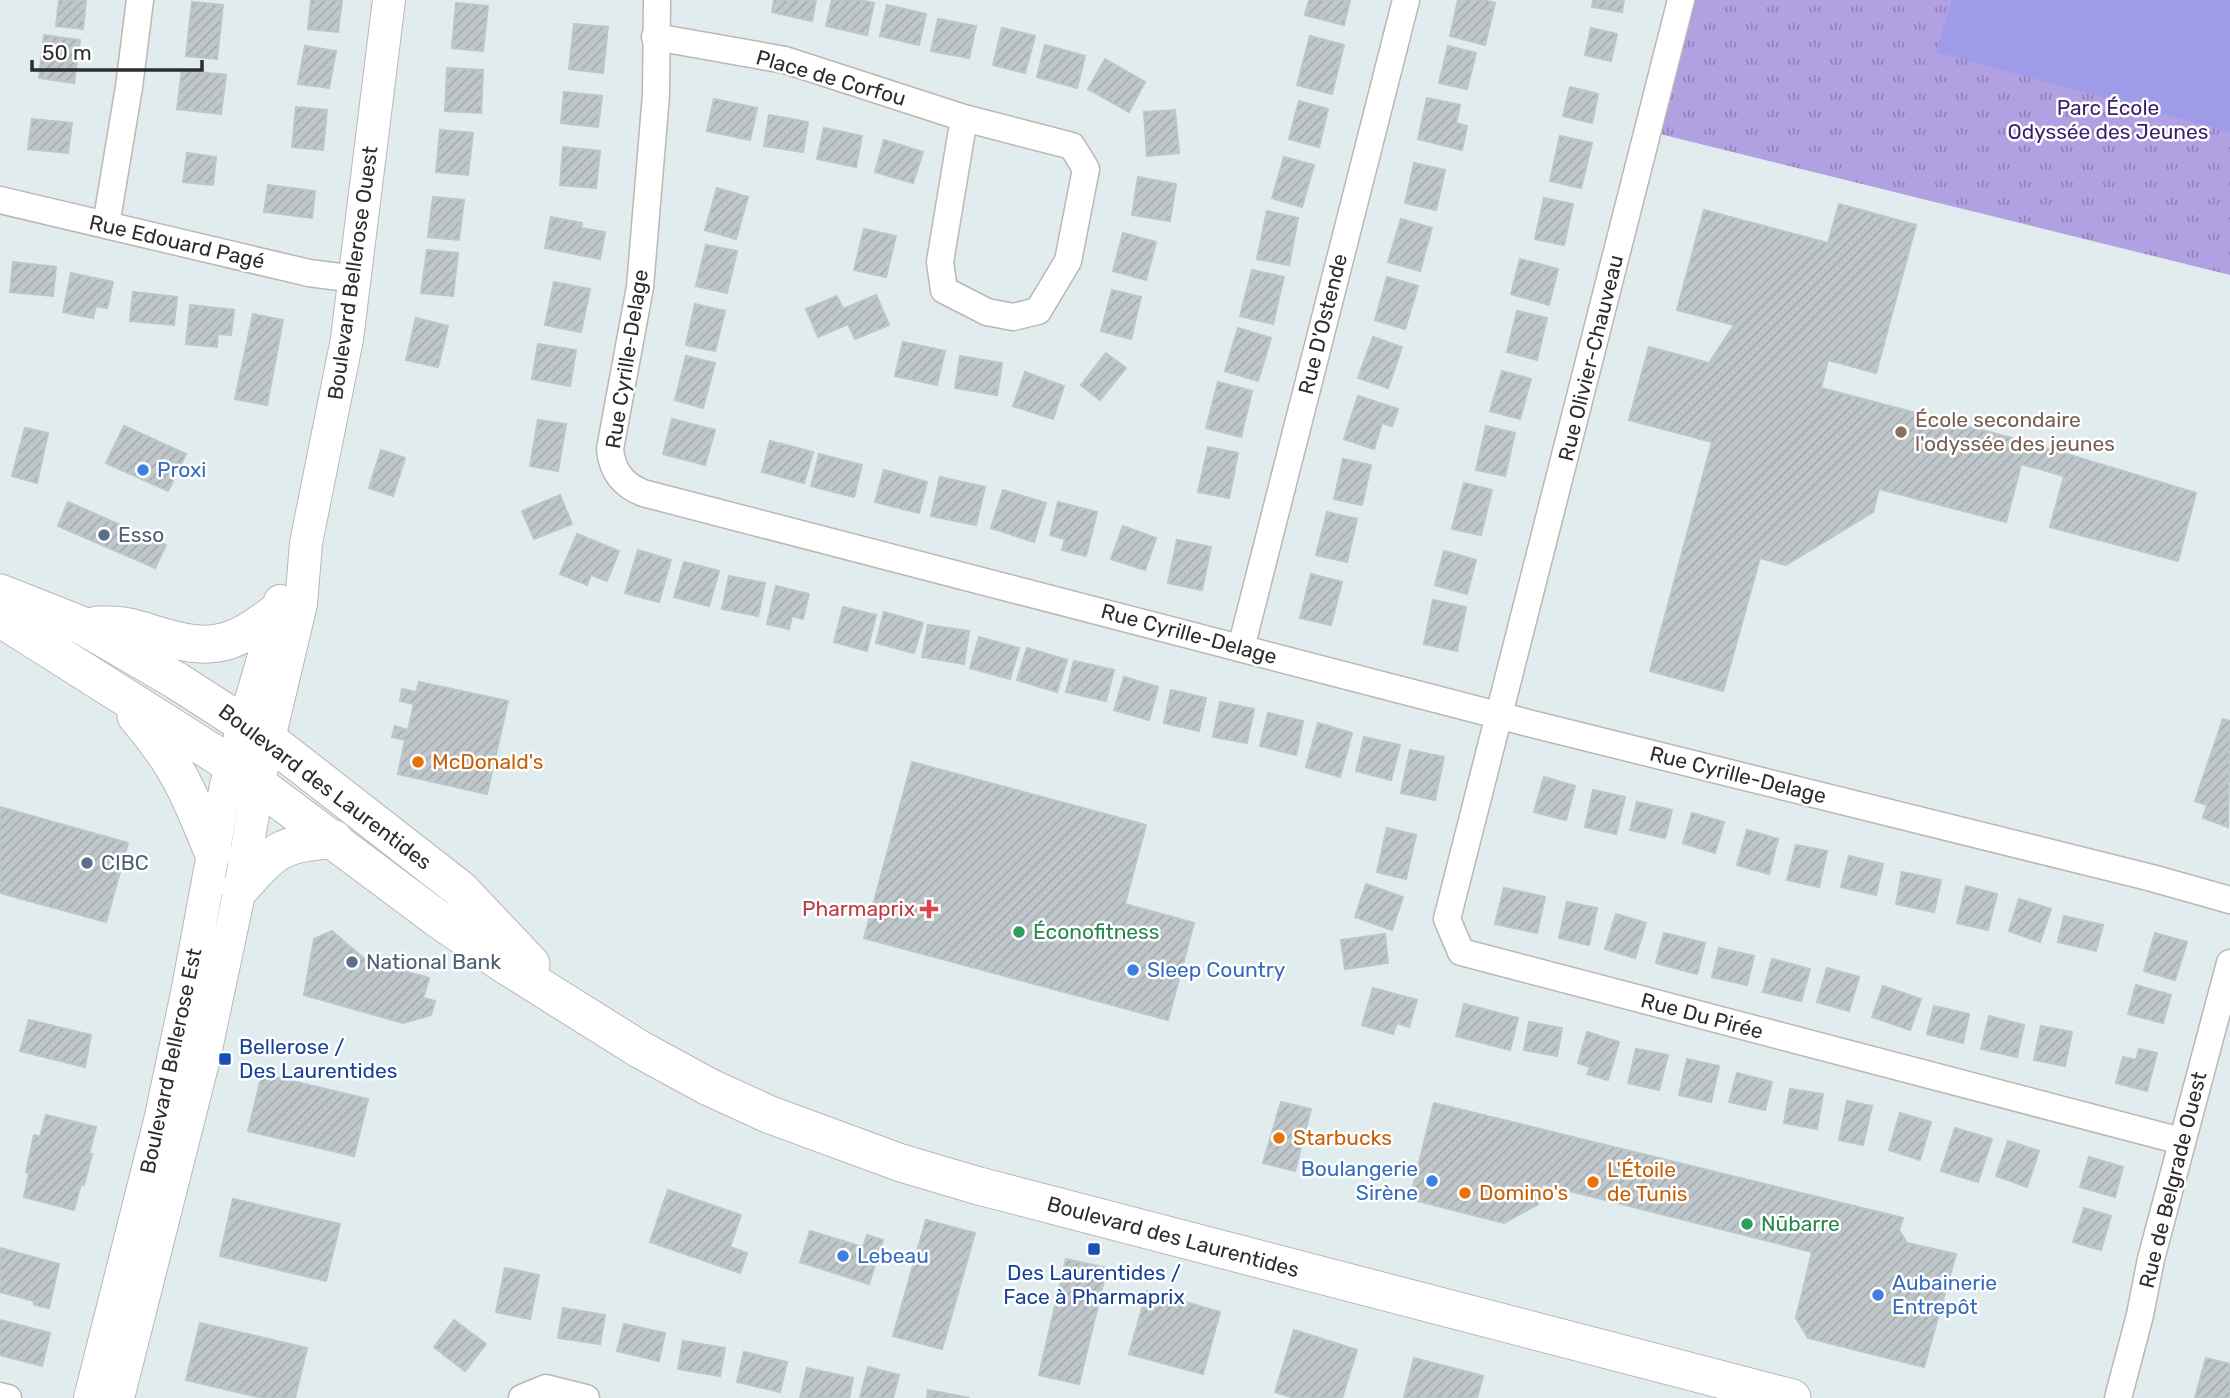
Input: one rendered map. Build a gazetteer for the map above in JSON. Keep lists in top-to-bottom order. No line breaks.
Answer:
{"streets":{"main road":["Boulevard des Laurentides"],"street":["Place de Corfou","Rue Edouard Pagé","Boulevard Bellerose Ouest","Rue D'Ostende","Rue Olivier-Chauveau","Rue Cyrille-Delage","Rue Du Pirée","Boulevard Bellerose Est","Rue de Belgrade Ouest"]},"crossings":[["Place de Corfou","Rue Cyrille-Delage"],["Rue Edouard Pagé","Boulevard Bellerose Ouest"],["Boulevard Bellerose Ouest","Boulevard des Laurentides"],["Boulevard Bellerose Ouest","Boulevard Bellerose Est"],["Rue D'Ostende","Rue Cyrille-Delage"],["Rue Olivier-Chauveau","Rue Cyrille-Delage"],["Rue Olivier-Chauveau","Rue Du Pirée"],["Rue Cyrille-Delage","Rue Du Pirée"],["Boulevard des Laurentides","Boulevard Bellerose Est"],["Rue Du Pirée","Rue de Belgrade Ouest"]],"parks":["Parc École Odyssée des Jeunes"],"places":{"other":["École secondaire l'odyssée des jeunes","Proxi","Esso","McDonald's","CIBC","Éconofitness","National Bank","Sleep Country","Starbucks","Boulangerie Sirène","L'Étoile de Tunis","Domino's","Nūbarre","Lebeau","Aubainerie Entrepôt"],"health":["Pharmaprix"],"transit":["Bellerose / Des Laurentides","Des Laurentides / Face à Pharmaprix"]},"scale_bar":"50 m"}
